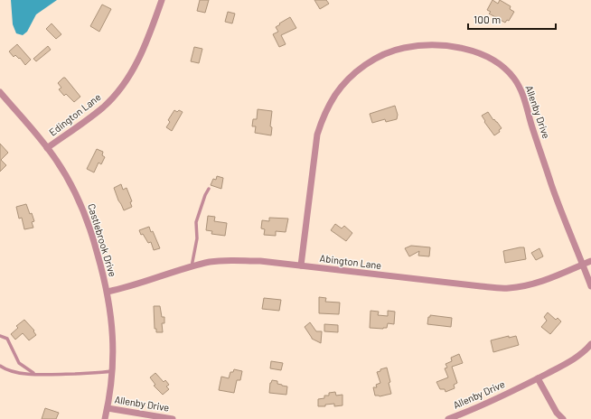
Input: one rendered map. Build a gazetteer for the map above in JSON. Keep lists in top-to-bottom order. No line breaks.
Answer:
{"streets":{"street":["Allenby Drive","Edington Lane","Castlebrook Drive","Abington Lane"]},"crossings":[["Allenby Drive","Castlebrook Drive"],["Allenby Drive","Abington Lane"],["Edington Lane","Castlebrook Drive"],["Castlebrook Drive","Abington Lane"]],"scale_bar":"100 m"}
